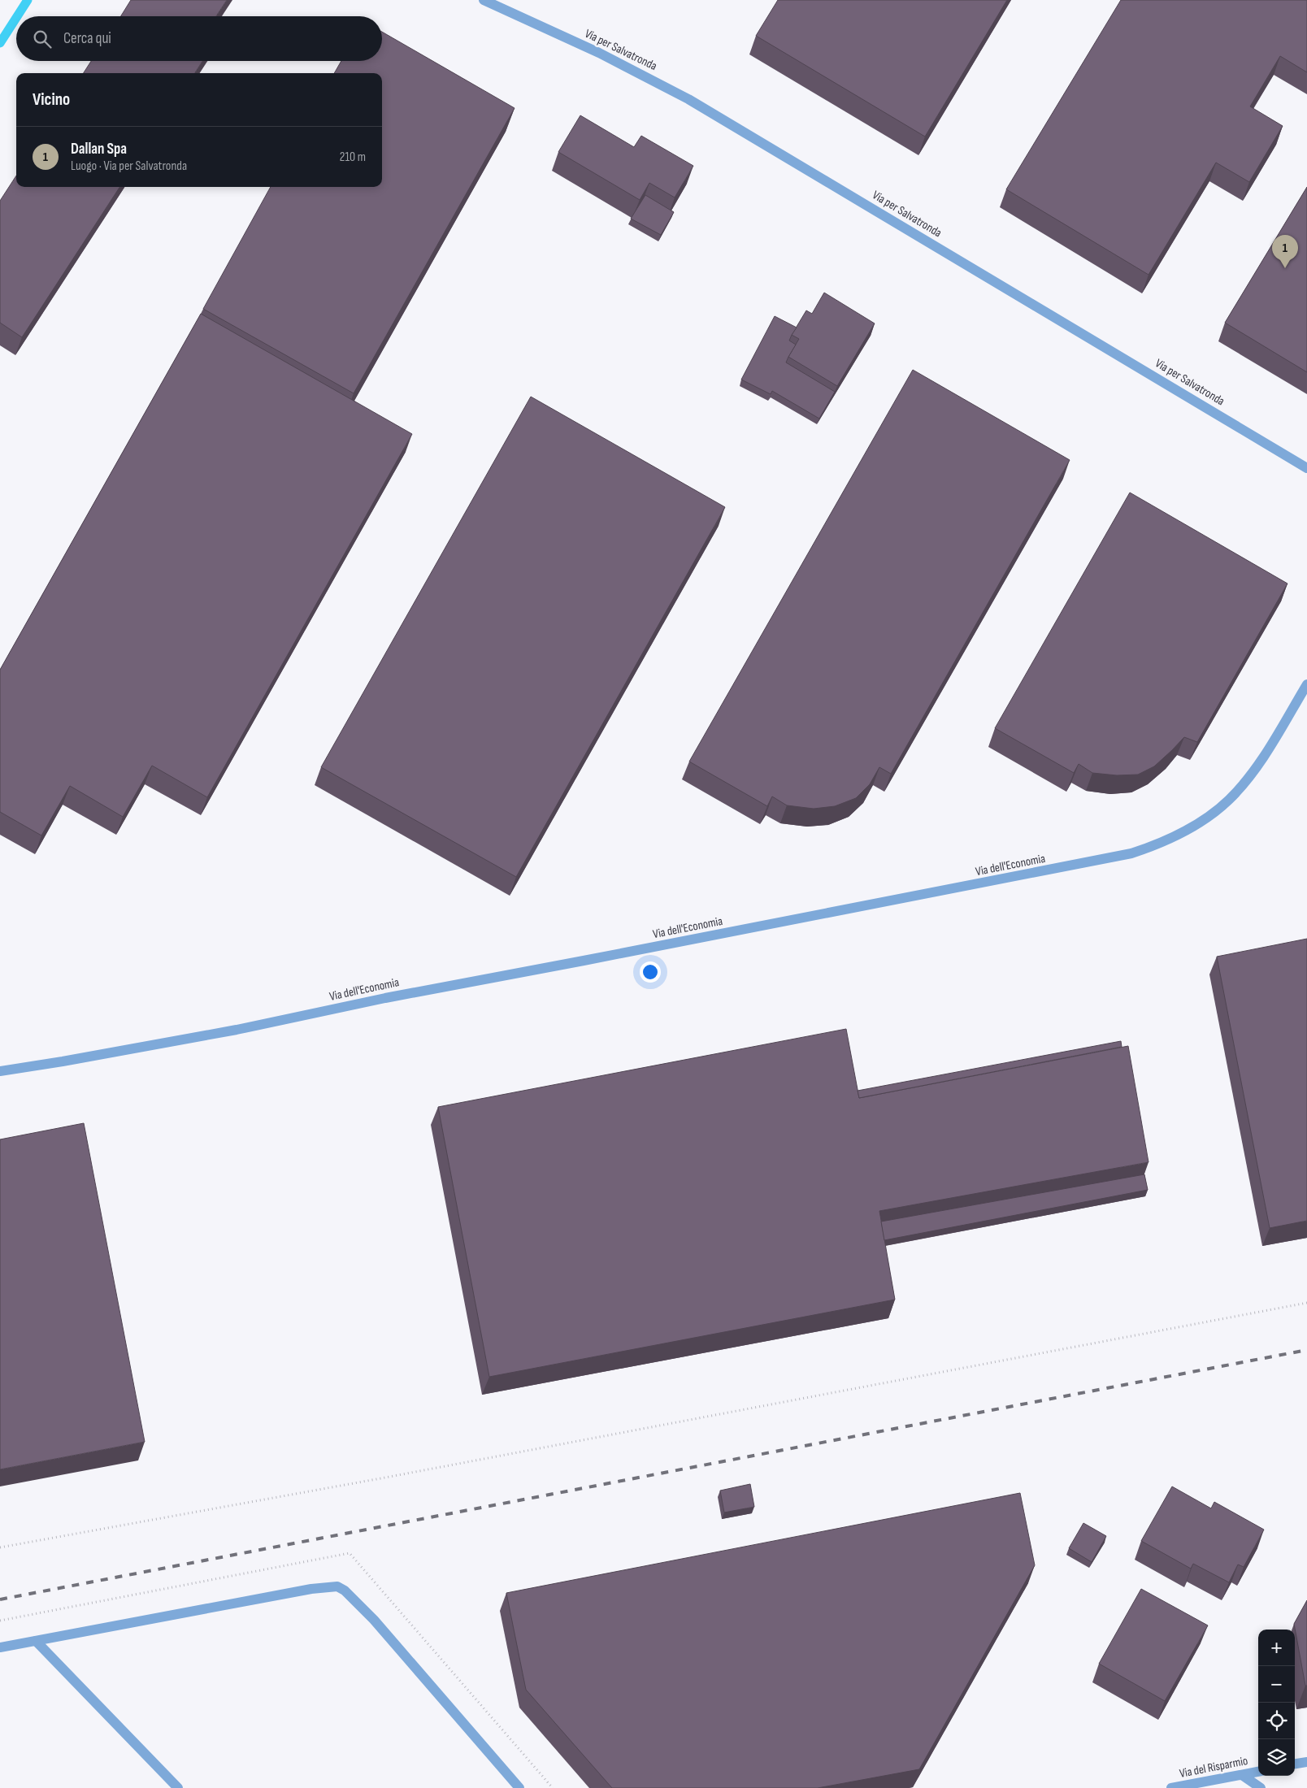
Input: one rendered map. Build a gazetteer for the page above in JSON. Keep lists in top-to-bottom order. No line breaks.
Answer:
{"streets":{"street":["Via per Salvatronda","Via dell'Economia","Via del Risparmio"]},"page":{"search":"Cerca qui","heading":"Vicino","list":[{"mark":"1","name":"Dallan Spa","note":"Luogo · Via per Salvatronda","value":"210 m"}],"pins":"1","map_buttons":["+","−"]}}
